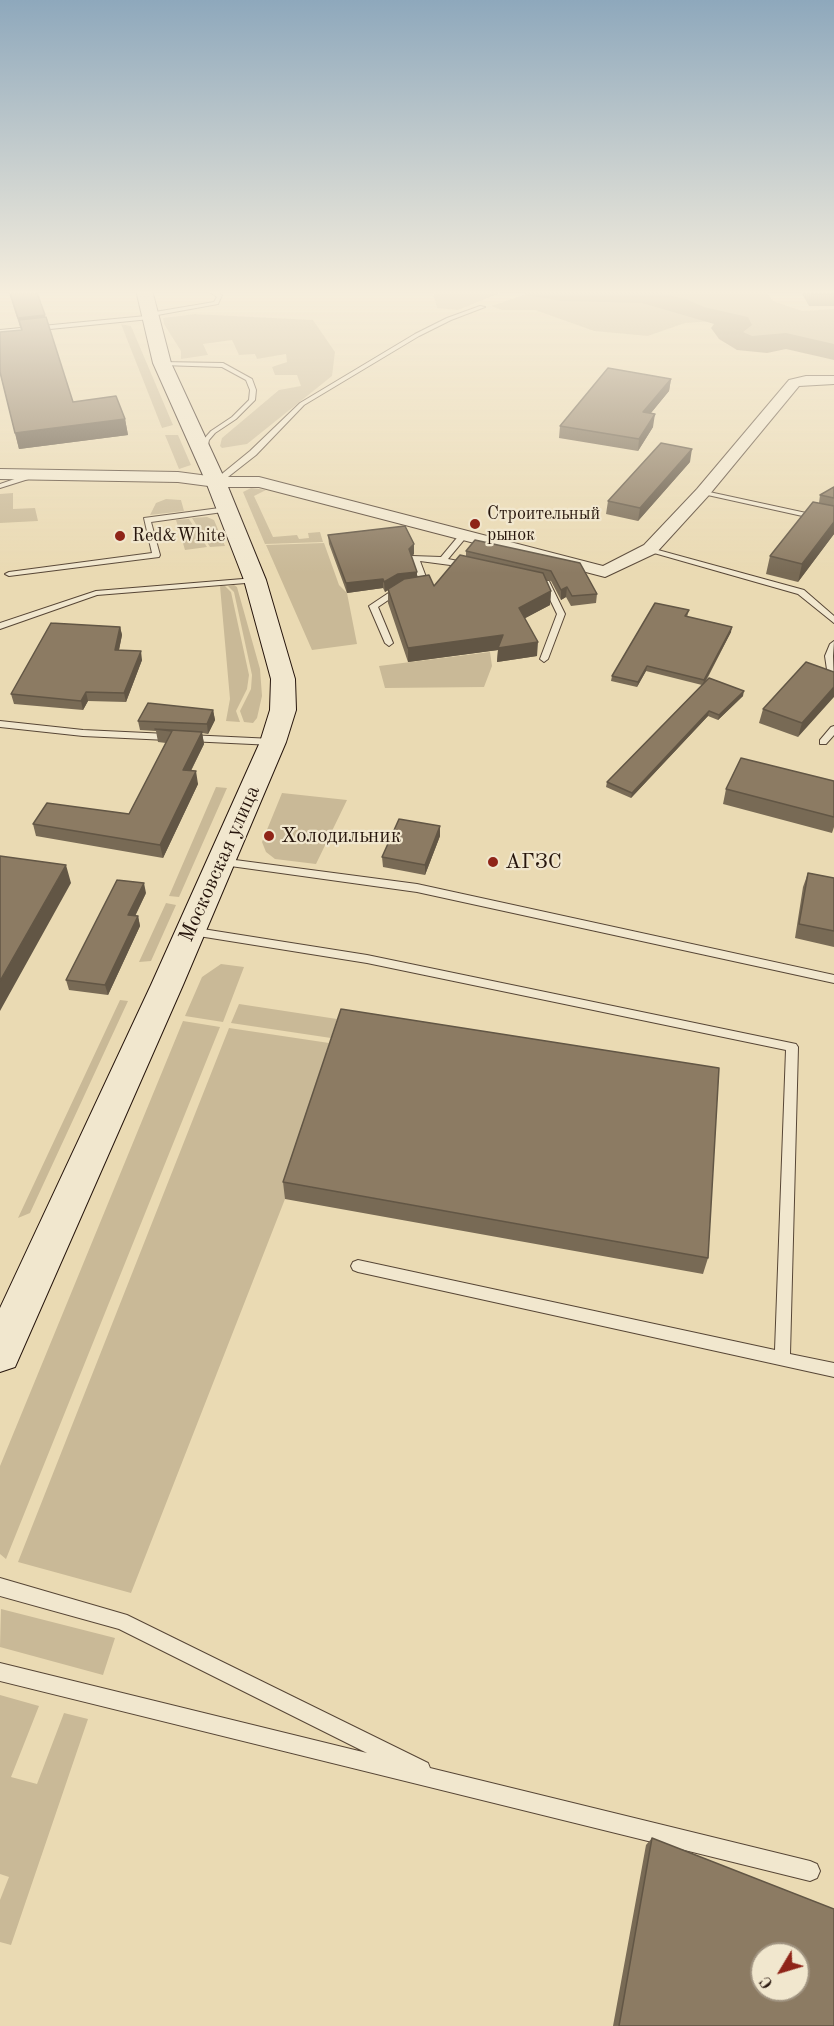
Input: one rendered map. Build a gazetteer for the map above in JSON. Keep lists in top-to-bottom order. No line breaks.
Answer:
{"streets":{"main road":["Московская улица"]},"places":["Строительный рынок","Red&White","Холодильник","АГЗС"],"north":"bottom left"}
